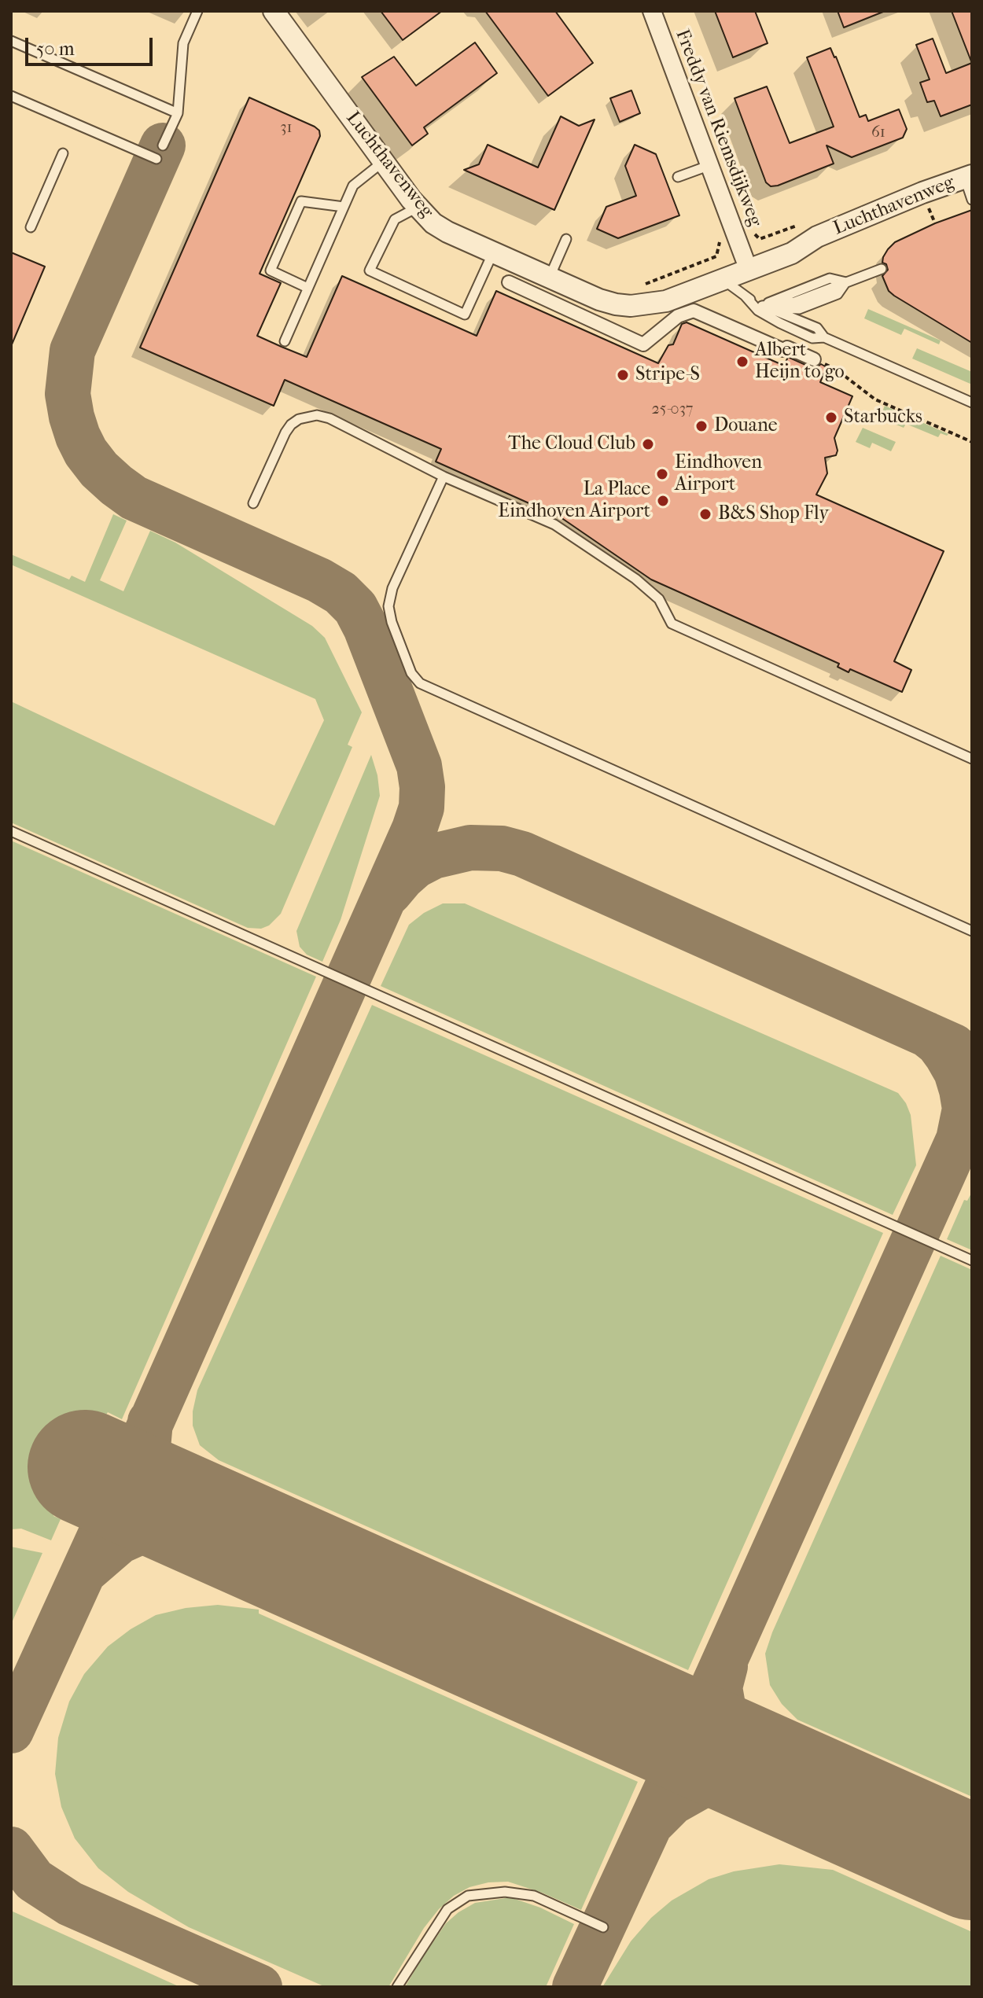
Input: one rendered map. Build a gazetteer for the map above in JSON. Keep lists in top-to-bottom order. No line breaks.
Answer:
{"streets":{"street":["Freddy van Riemsdijkweg","Luchthavenweg"]},"crossings":[["Freddy van Riemsdijkweg","Luchthavenweg"]],"places":["Albert Heijn to go","Stripe-S","Starbucks","Douane","The Cloud Club","Eindhoven Airport","La Place Eindhoven Airport","B&S Shop Fly"],"house_numbers":["31","61","25-037"],"scale_bar":"50 m"}
